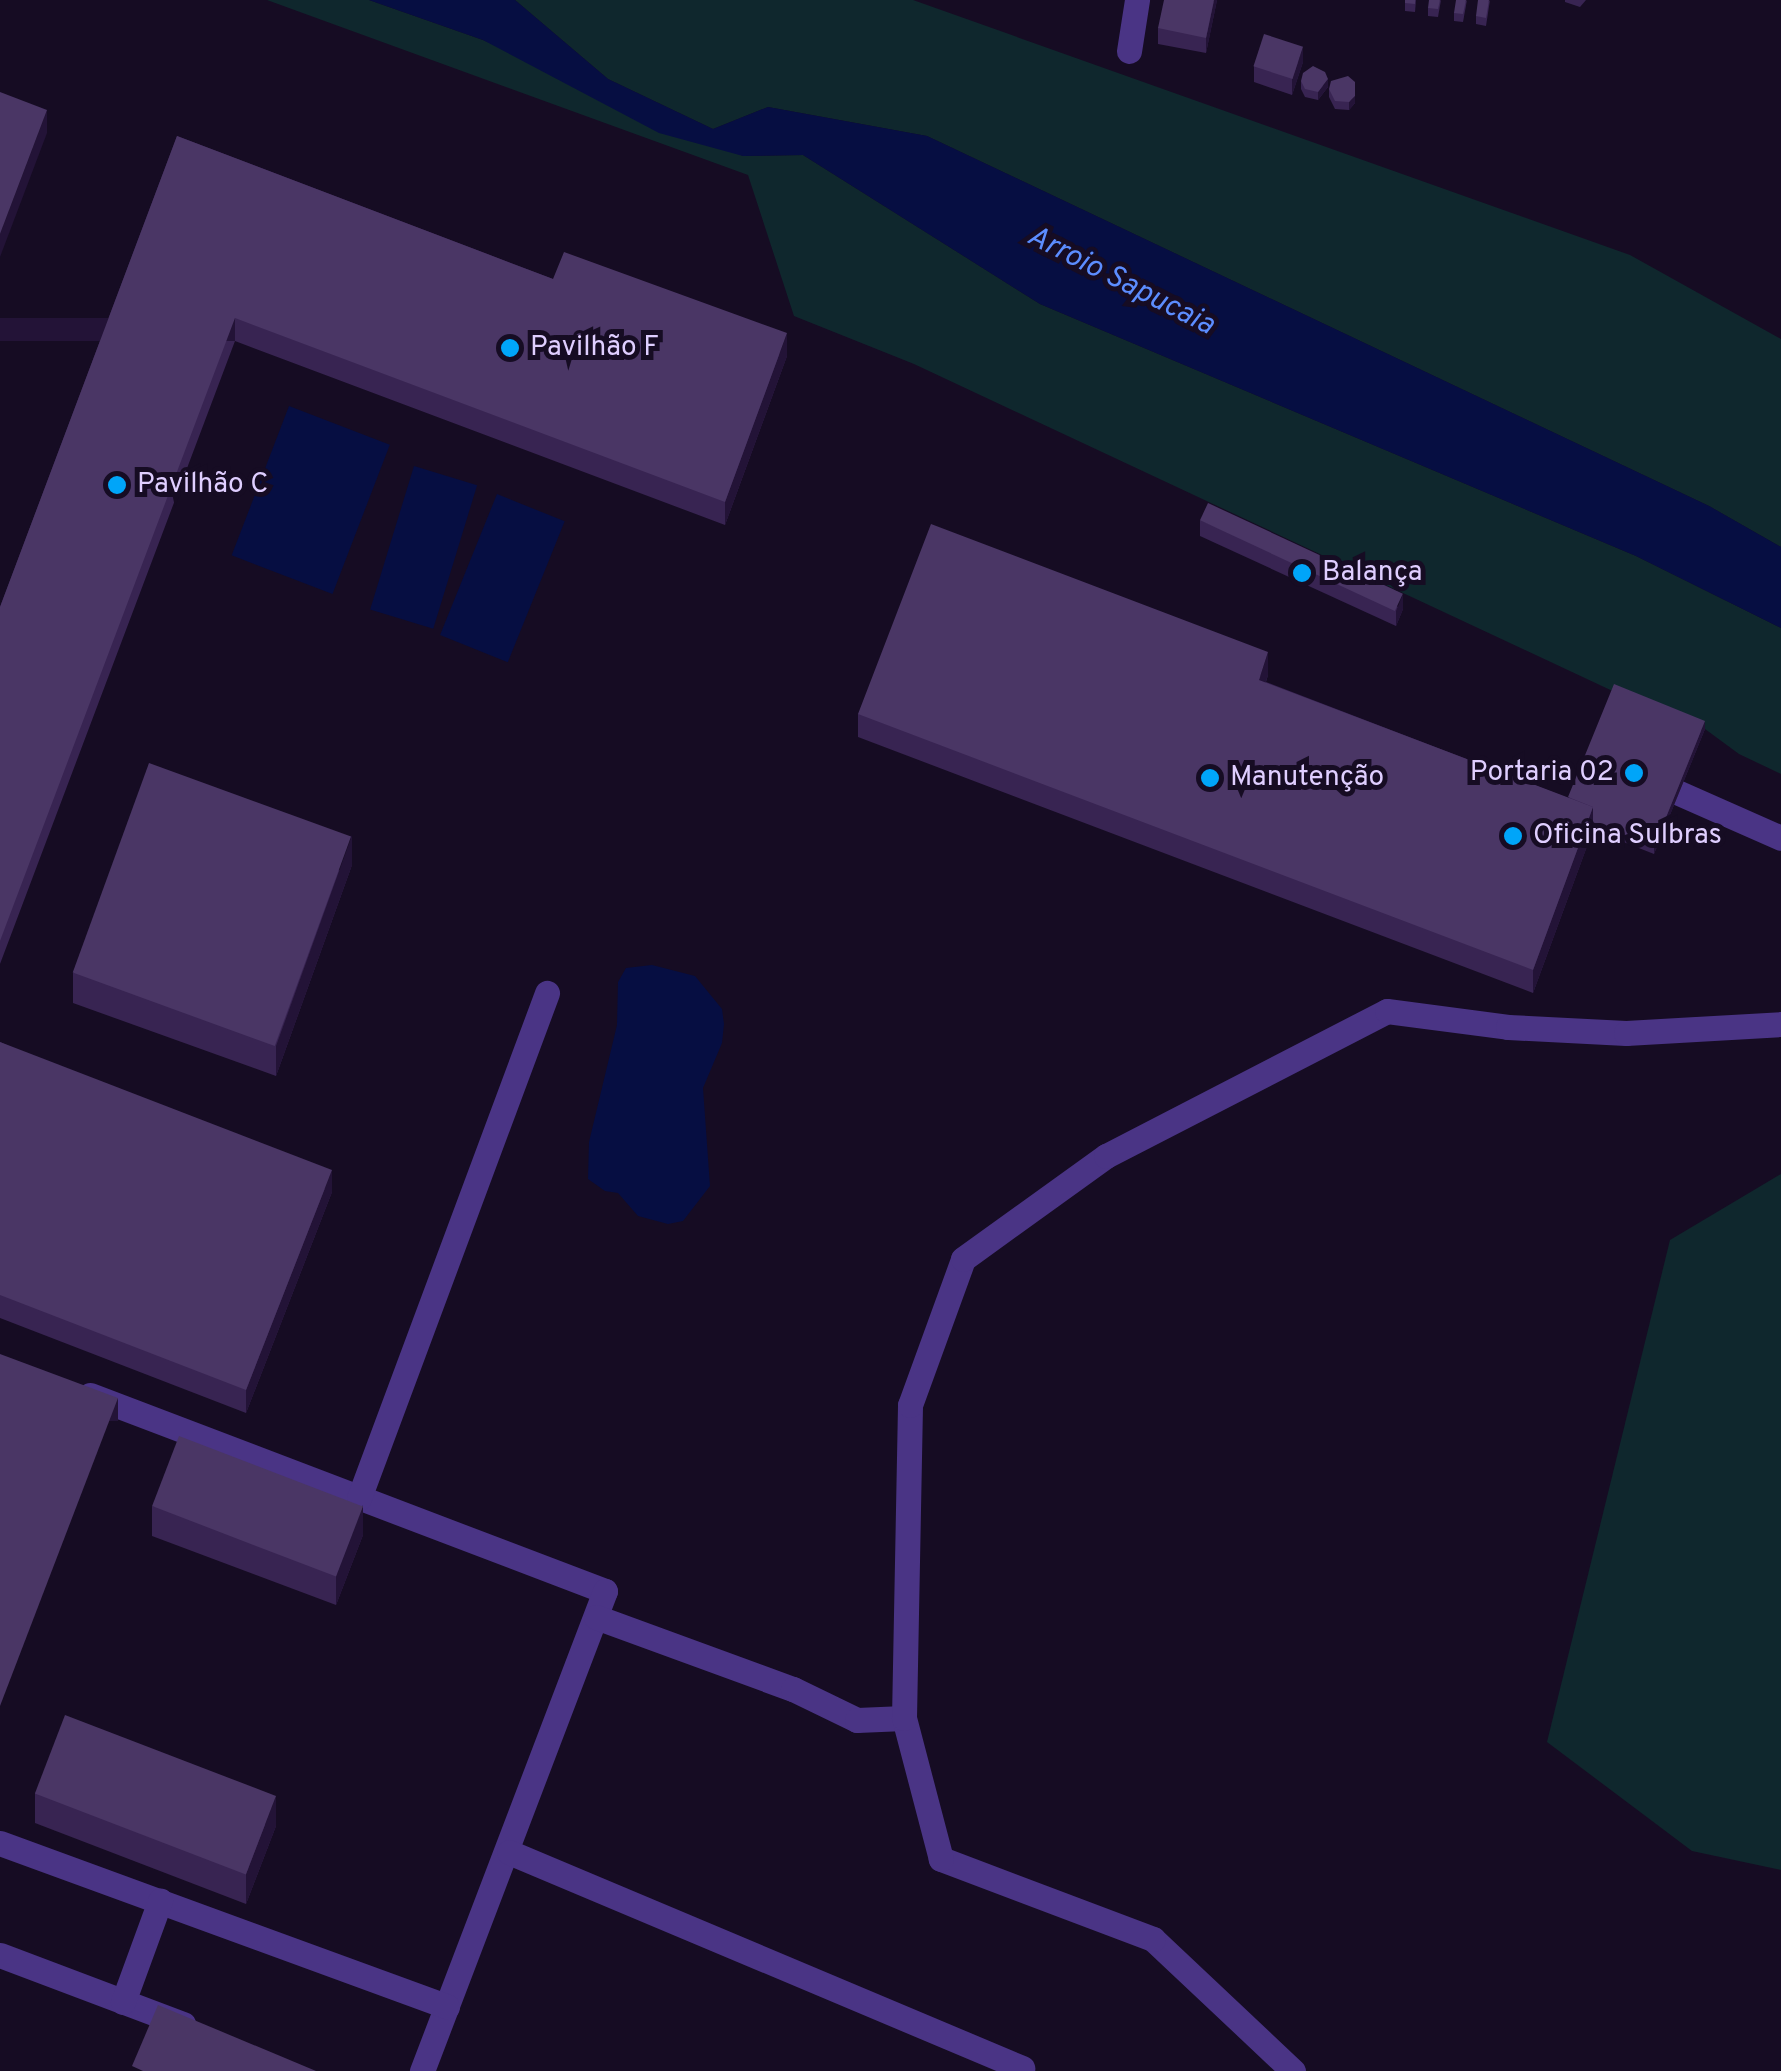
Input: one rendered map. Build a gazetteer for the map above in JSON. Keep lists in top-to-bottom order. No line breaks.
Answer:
{"water":["Arroio Sapucaia"],"places":["Pavilhão F","Pavilhão C","Balança","Portaria 02","Manutenção","Oficina Sulbras"]}
